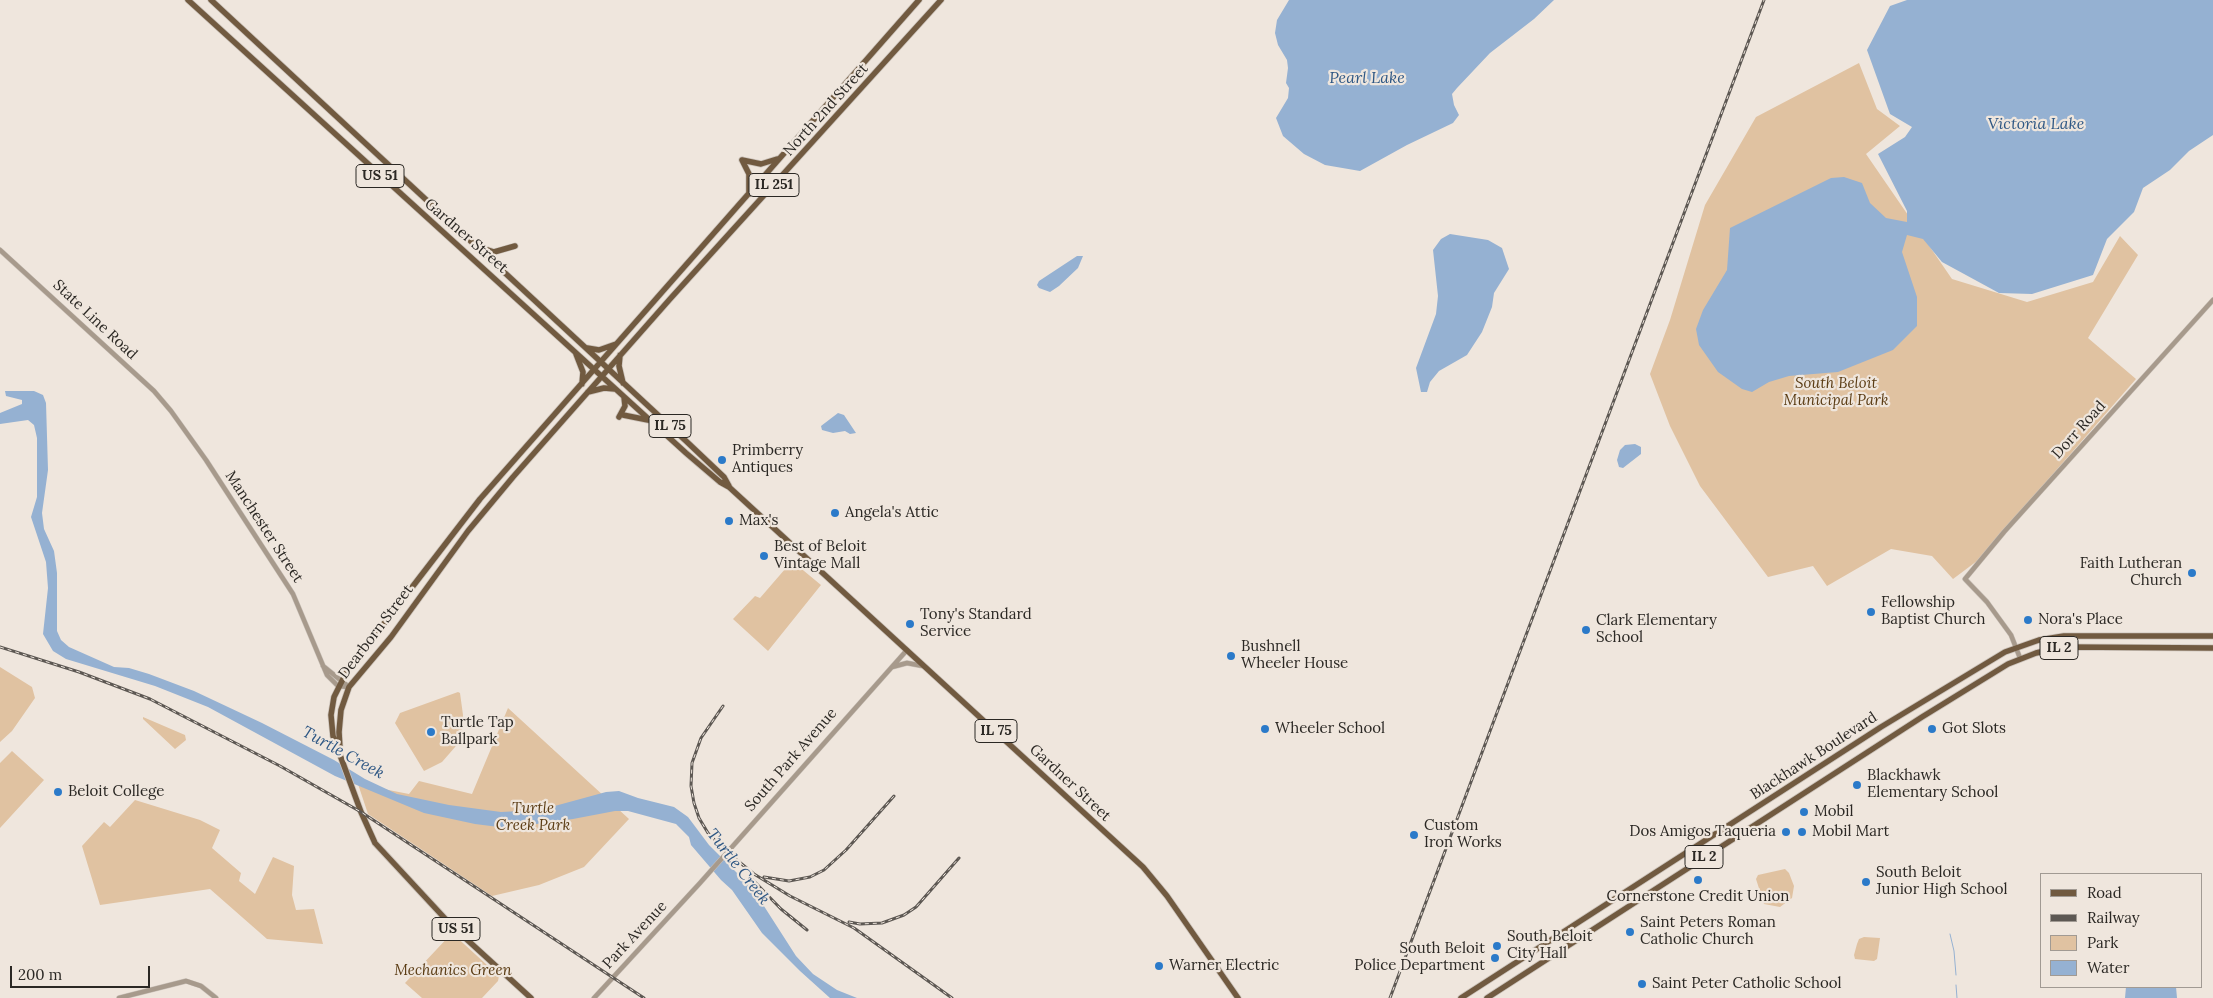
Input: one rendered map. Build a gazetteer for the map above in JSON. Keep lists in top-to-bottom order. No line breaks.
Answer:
{"streets":{"main road":["North 2nd Street","US 51","IL 251","Gardner Street","IL 75","Dearborn Street","IL 2","Blackhawk Boulevard"],"street":["State Line Road","Dorr Road","Manchester Street","South Park Avenue","Park Avenue"]},"crossings":[["North 2nd Street","US 51"],["North 2nd Street","IL 251"],["North 2nd Street","Gardner Street"],["US 51","Gardner Street"],["US 51","Dearborn Street"],["IL 251","Gardner Street"],["IL 251","Dearborn Street"],["Gardner Street","South Park Avenue"],["State Line Road","Manchester Street"],["Dorr Road","Blackhawk Boulevard"],["Manchester Street","Dearborn Street"],["South Park Avenue","Park Avenue"]],"water":["Pearl Lake","Victoria Lake","Turtle Creek"],"parks":["South Beloit Municipal Park","Turtle Creek Park","Mechanics Green"],"places":["Primberry Antiques","Angela's Attic","Max's","Best of Beloit Vintage Mall","Faith Lutheran Church","Fellowship Baptist Church","Nora's Place","Tony's Standard Service","Clark Elementary School","Bushnell Wheeler House","Wheeler School","Got Slots","Turtle Tap Ballpark","Blackhawk Elementary School","Beloit College","Mobil","Dos Amigos Taqueria","Mobil Mart","Custom Iron Works","Cornerstone Credit Union","South Beloit Junior High School","Saint Peters Roman Catholic Church","South Beloit City Hall","South Beloit Police Department","Warner Electric","Saint Peter Catholic School"],"legend":["Road","Railway","Park","Water"],"scale_bar":"200 m"}
